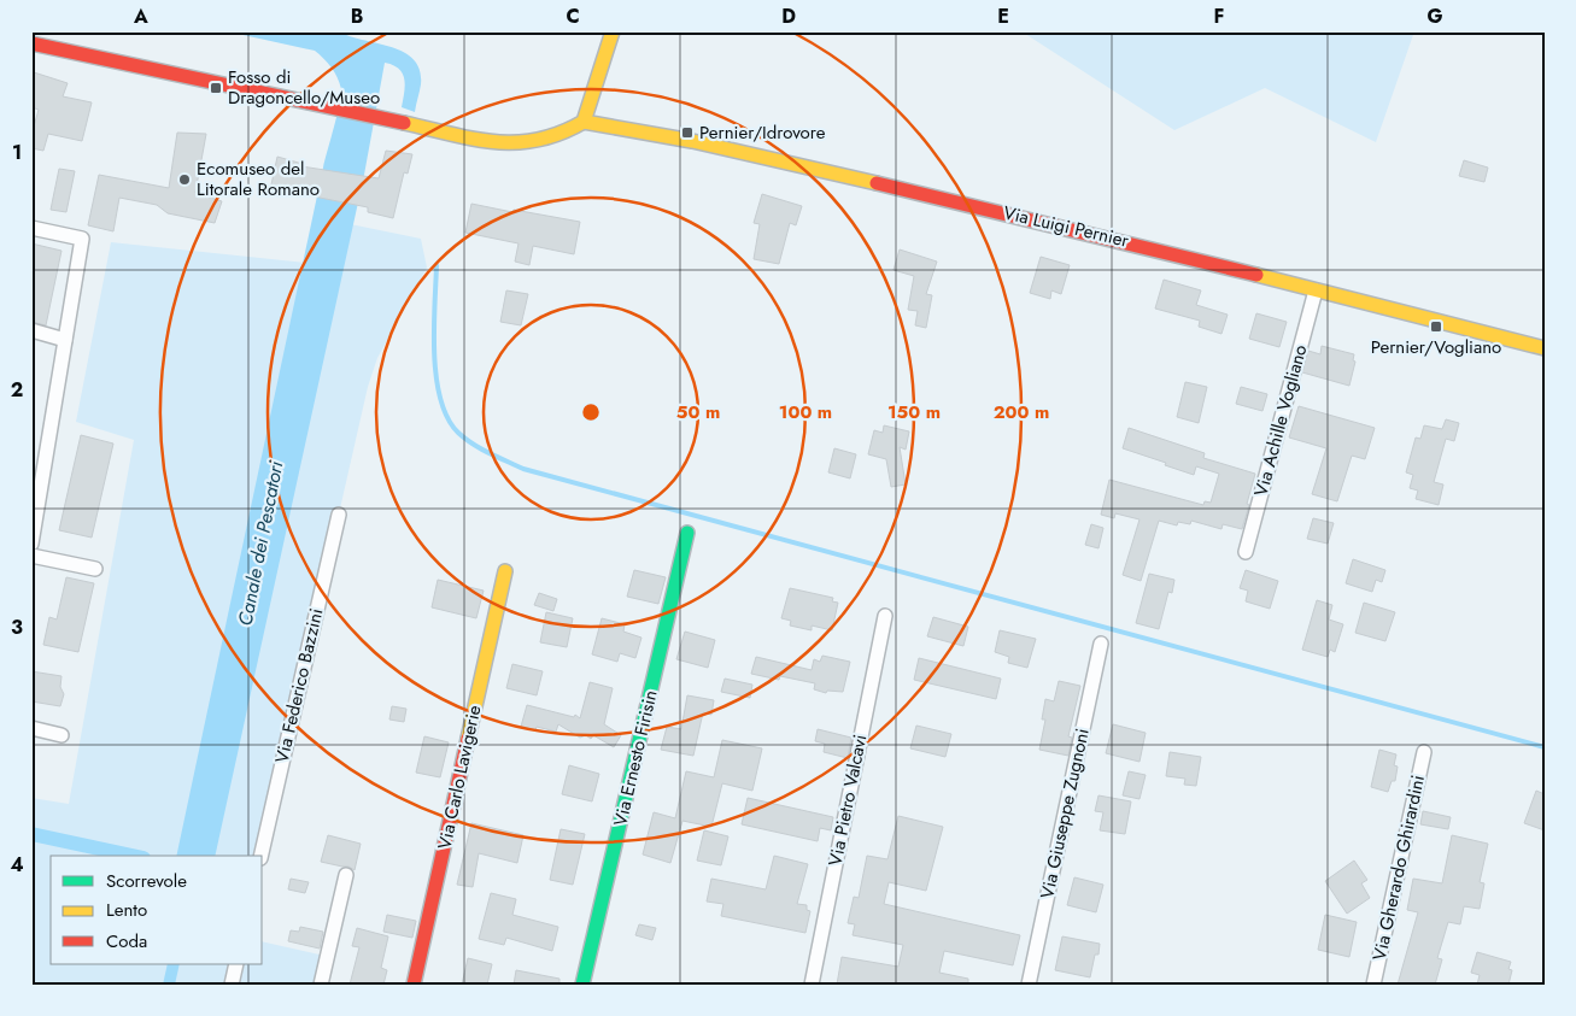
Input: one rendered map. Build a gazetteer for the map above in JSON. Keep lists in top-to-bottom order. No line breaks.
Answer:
{"streets":{"street":["Via Luigi Pernier","Via Achille Vogliano","Via Federico Bazzini","Via Ernesto Firisin","Via Carlo Lavigerie","Via Pietro Valcavi","Via Giuseppe Zugnoni","Via Gherardo Ghirardini"]},"crossings":[["Via Luigi Pernier","Via Achille Vogliano"]],"water":["Canale dei Pescatori"],"places":{"transit":["Fosso di Dragoncello/Museo","Pernier/Idrovore","Pernier/Vogliano"],"other":["Ecomuseo del Litorale Romano"]},"legend":["Scorrevole","Lento","Coda"],"grid":{"columns":["A","B","C","D","E","F","G"],"rows":["1","2","3","4"]},"rings":["50 m","100 m","150 m","200 m"]}
